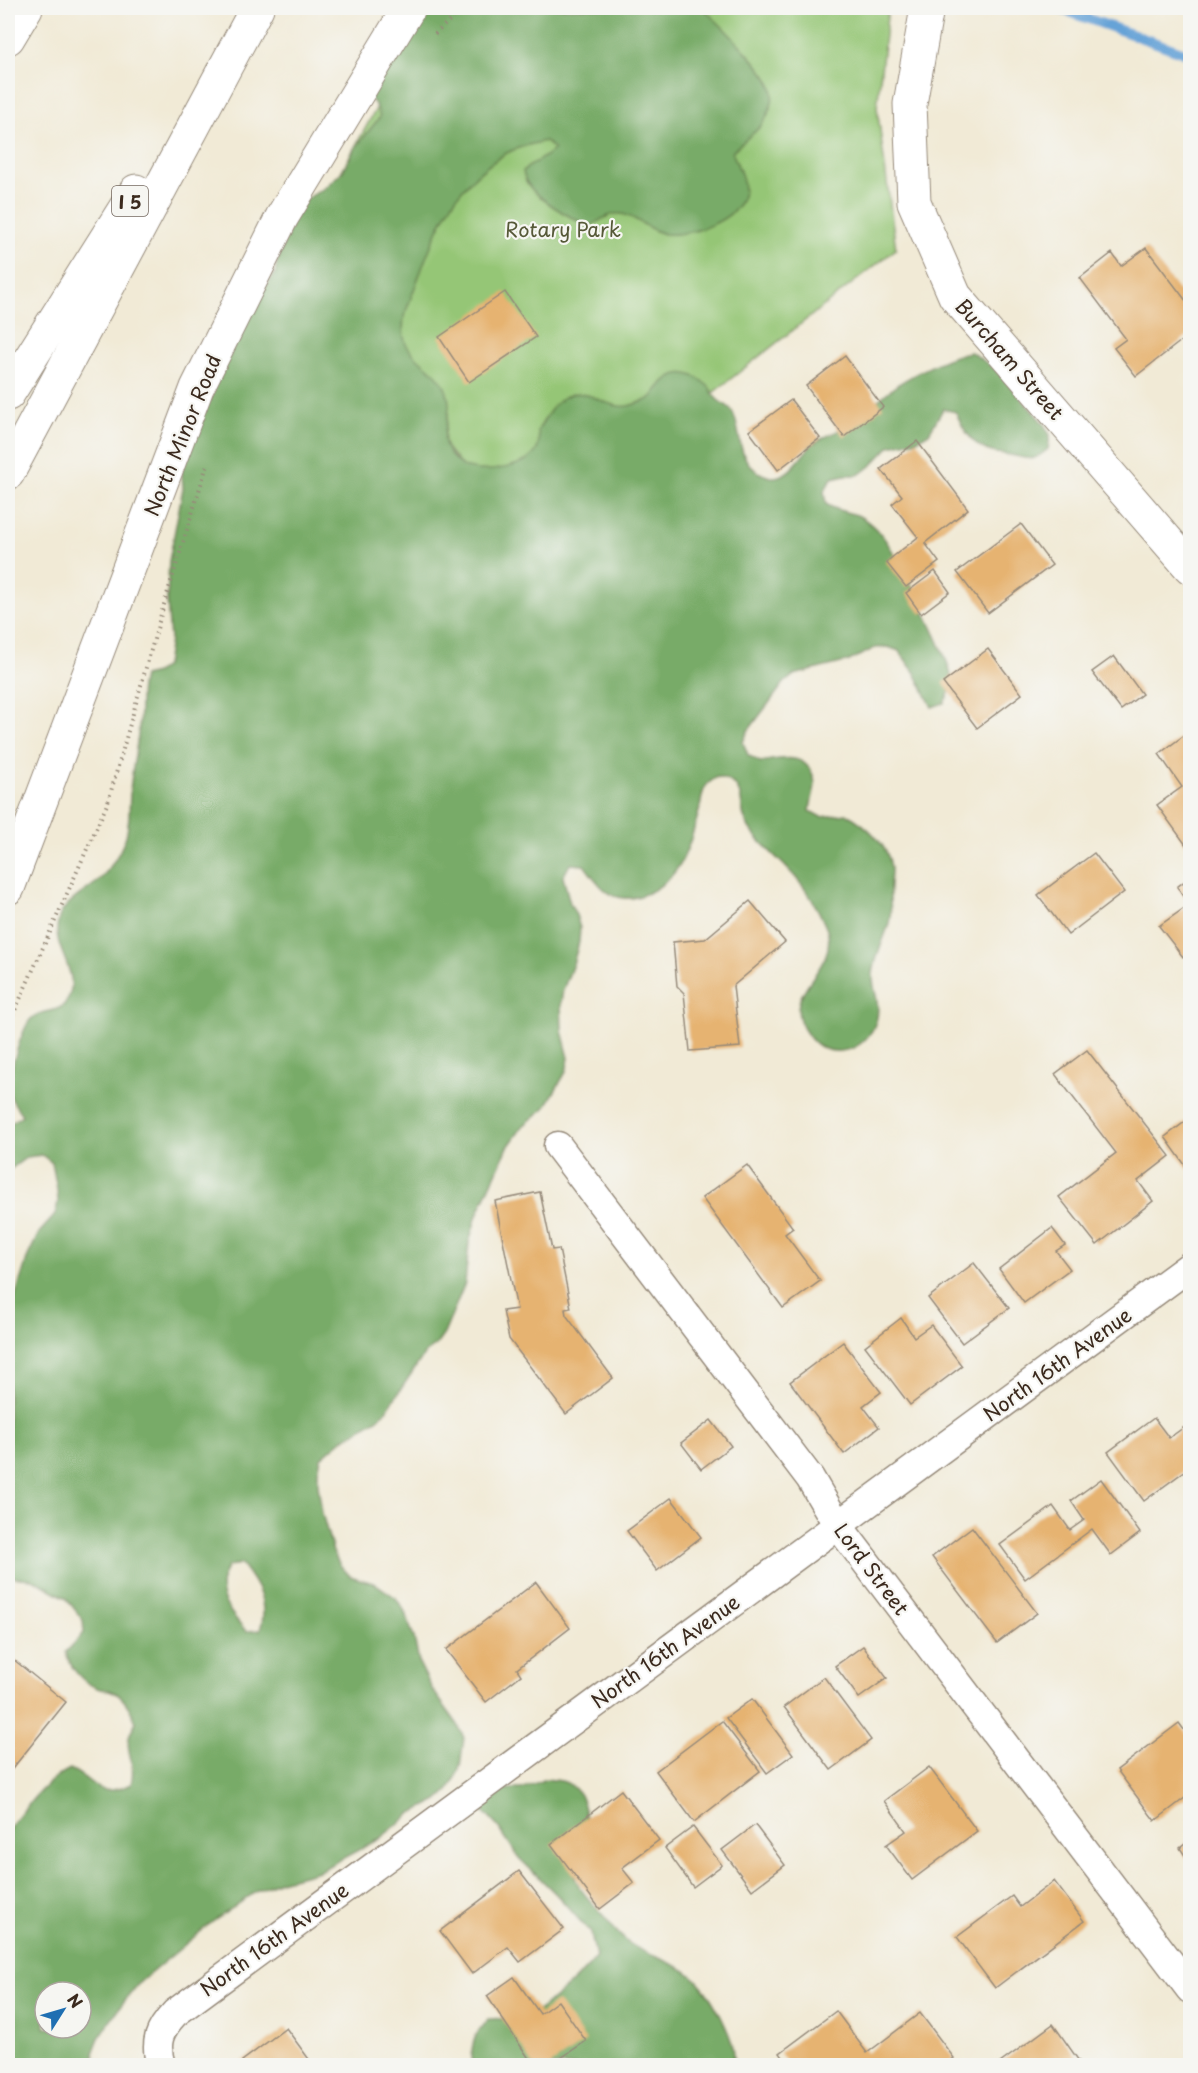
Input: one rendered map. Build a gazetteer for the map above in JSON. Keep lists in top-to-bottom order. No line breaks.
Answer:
{"streets":{"main road":["I 5","Burcham Street","North Minor Road"],"street":["North 16th Avenue","Lord Street"]},"crossings":[["North 16th Avenue","Lord Street"]],"parks":["Rotary Park"],"north":"top right"}
